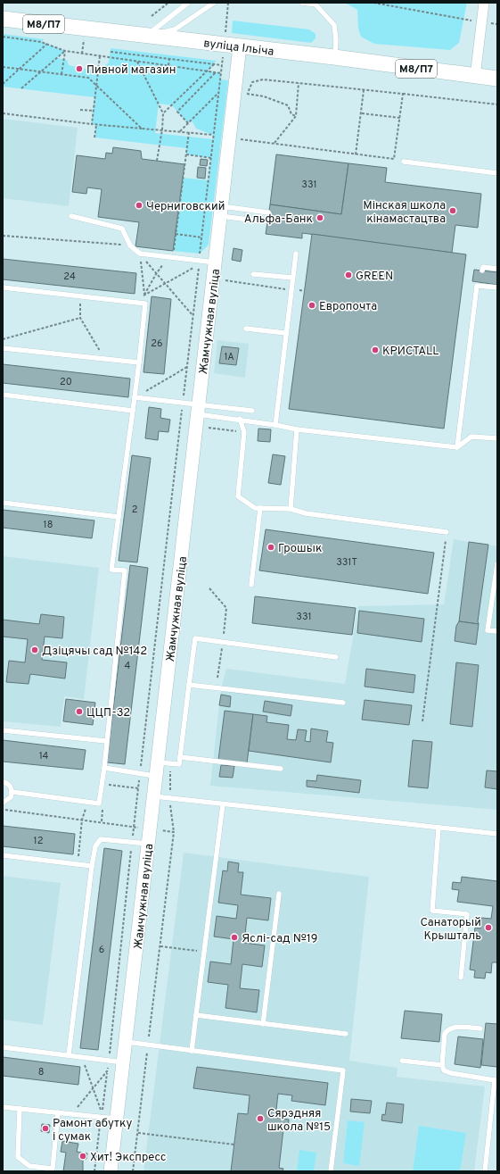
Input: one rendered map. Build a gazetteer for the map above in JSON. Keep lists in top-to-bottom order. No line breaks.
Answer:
{"streets":{"main road":["М8/П7","вуліца Ільіча","Жамчужная вуліца"]},"crossings":[["вуліца Ільіча","Жамчужная вуліца"]],"places":["Пивной магазин","Черниговский","Мінская школа кінамастацтва","Альфа-Банк","GREEN","Европочта","КРИСТАLL","Грошык","Дзіцячы сад №142","ЦЦП-32","Санаторый Крышталь","Яслі-сад №19","Сярэдняя школа №15","Рамонт абутку і сумак","Хит! Экспресс"],"house_numbers":["331","24","26","1А","20","2","18","331Т","331","4","14","12","6","8"]}
